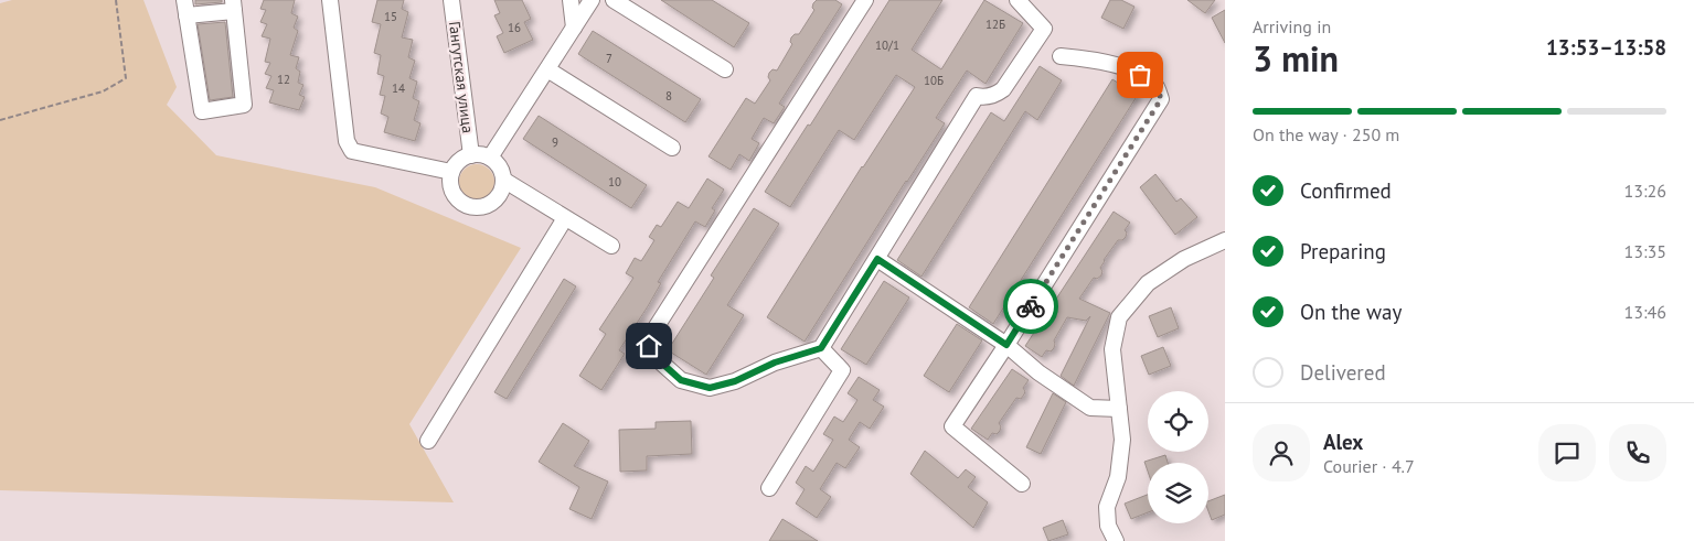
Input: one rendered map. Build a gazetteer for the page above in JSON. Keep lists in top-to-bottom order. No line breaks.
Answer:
{"streets":{"street":["Гангутская улица"]},"house_numbers":["15","12Б","16","10/1","7","12","10Б","14","8","9","10"],"page":{"heading":["3 min","Arriving in","13:53–13:58"],"panel":["Alex","Courier · 4.7"],"bar":"On the way · 250 m","list":[["Confirmed","13:26"],["Preparing","13:35"],["On the way","13:46"],"Delivered"]}}
